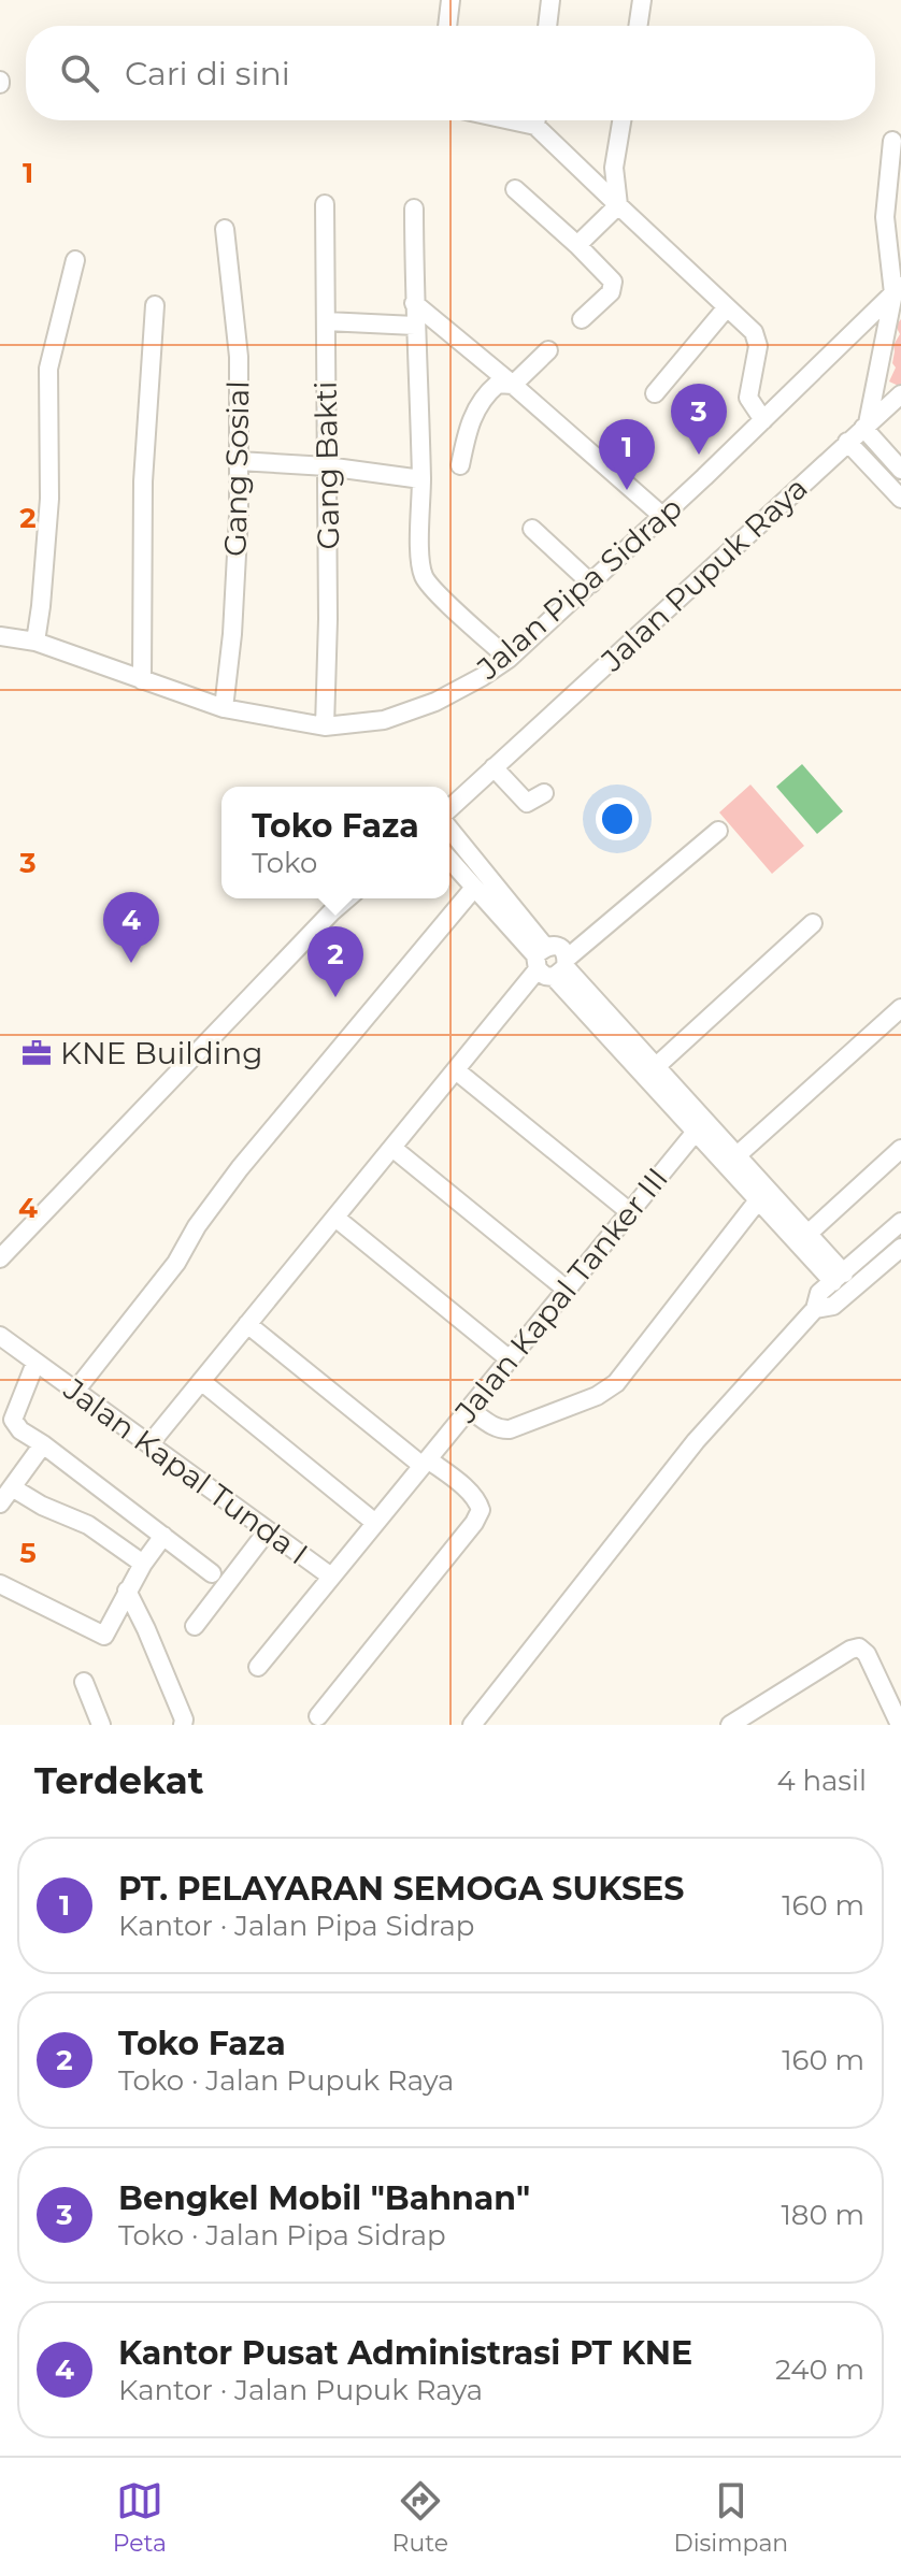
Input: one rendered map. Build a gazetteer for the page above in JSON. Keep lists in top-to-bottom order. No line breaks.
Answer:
{"streets":{"street":["Gang Bakti","Gang Sosial","Jalan Pupuk Raya","Jalan Pipa Sidrap","Jalan Kapal Tanker III","Jalan Kapal Tunda I"]},"crossings":[["Gang Bakti","Jalan Pipa Sidrap"],["Gang Sosial","Jalan Pipa Sidrap"],["Jalan Kapal Tanker III","Jalan Kapal Tunda I"]],"places":{"office":["KNE Building"]},"page":{"search":"Cari di sini","pins":["3","1","4","2"],"popup":["Toko Faza","Toko"],"heading":["Terdekat","4 hasil"],"list":[{"mark":"1","name":"PT. PELAYARAN SEMOGA SUKSES","note":"Kantor · Jalan Pipa Sidrap","value":"160 m"},{"mark":"2","name":"Toko Faza","note":"Toko · Jalan Pupuk Raya","value":"160 m"},{"mark":"3","name":"Bengkel Mobil \"Bahnan\"","note":"Toko · Jalan Pipa Sidrap","value":"180 m"},{"mark":"4","name":"Kantor Pusat Administrasi PT KNE","note":"Kantor · Jalan Pupuk Raya","value":"240 m"}],"nav":["Peta","Rute","Disimpan"]},"grid":{"rows":["1","2","3","4","5"]}}
